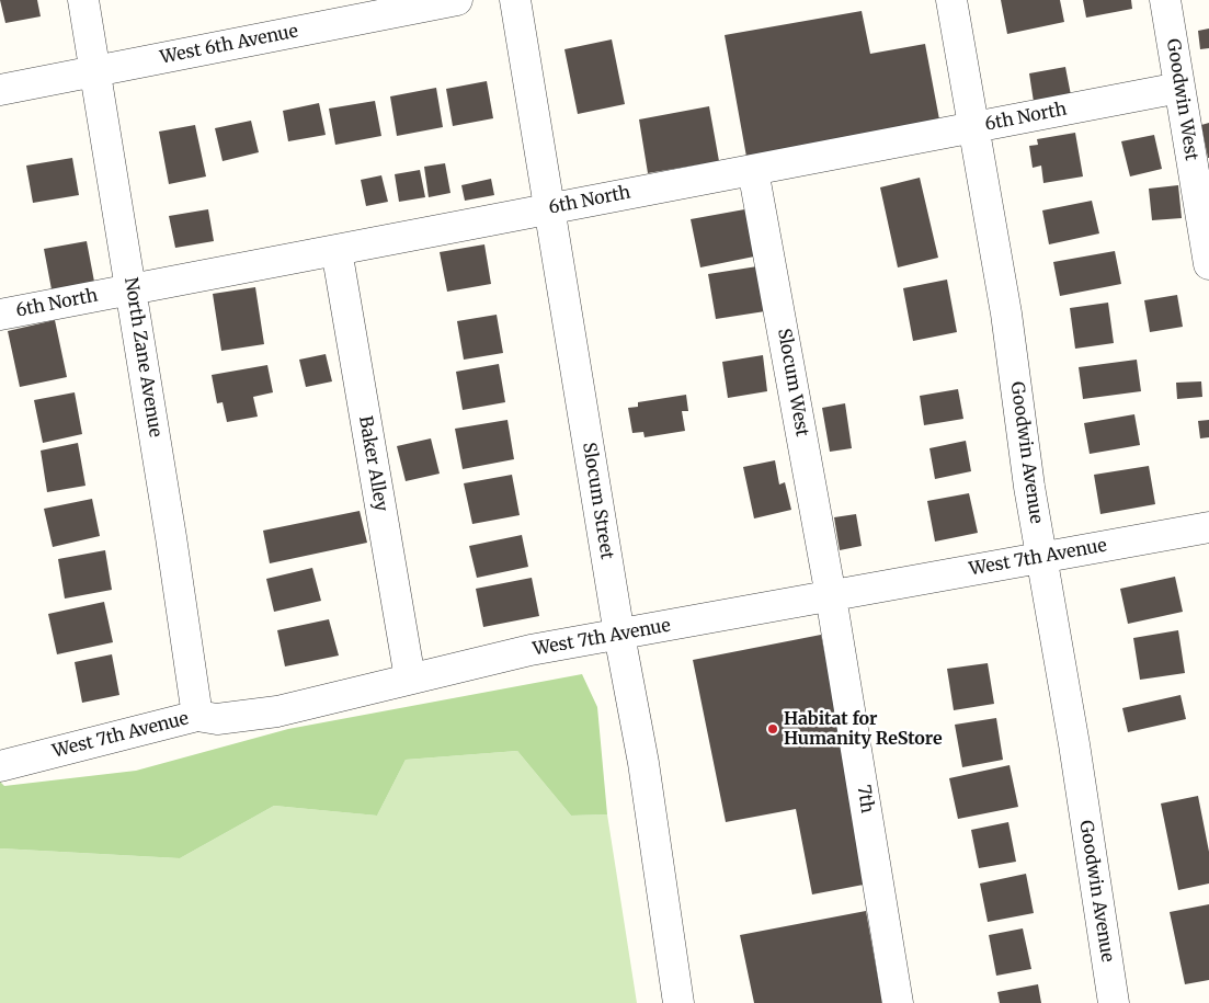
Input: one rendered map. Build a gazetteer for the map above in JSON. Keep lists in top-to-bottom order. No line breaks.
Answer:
{"streets":{"street":["West 6th Avenue","Goodwin West","6th North","North Zane Avenue","Slocum West","Goodwin Avenue","Baker Alley","Slocum Street","West 7th Avenue","7th"]},"crossings":[["West 6th Avenue","North Zane Avenue"],["Goodwin West","6th North"],["6th North","North Zane Avenue"],["6th North","Slocum West"],["6th North","Goodwin Avenue"],["6th North","Baker Alley"],["6th North","Slocum Street"],["North Zane Avenue","West 7th Avenue"],["Slocum West","West 7th Avenue"],["Slocum West","7th"],["Goodwin Avenue","West 7th Avenue"],["Baker Alley","West 7th Avenue"],["Slocum Street","West 7th Avenue"],["West 7th Avenue","7th"]],"places":["Habitat for Humanity ReStore"]}
